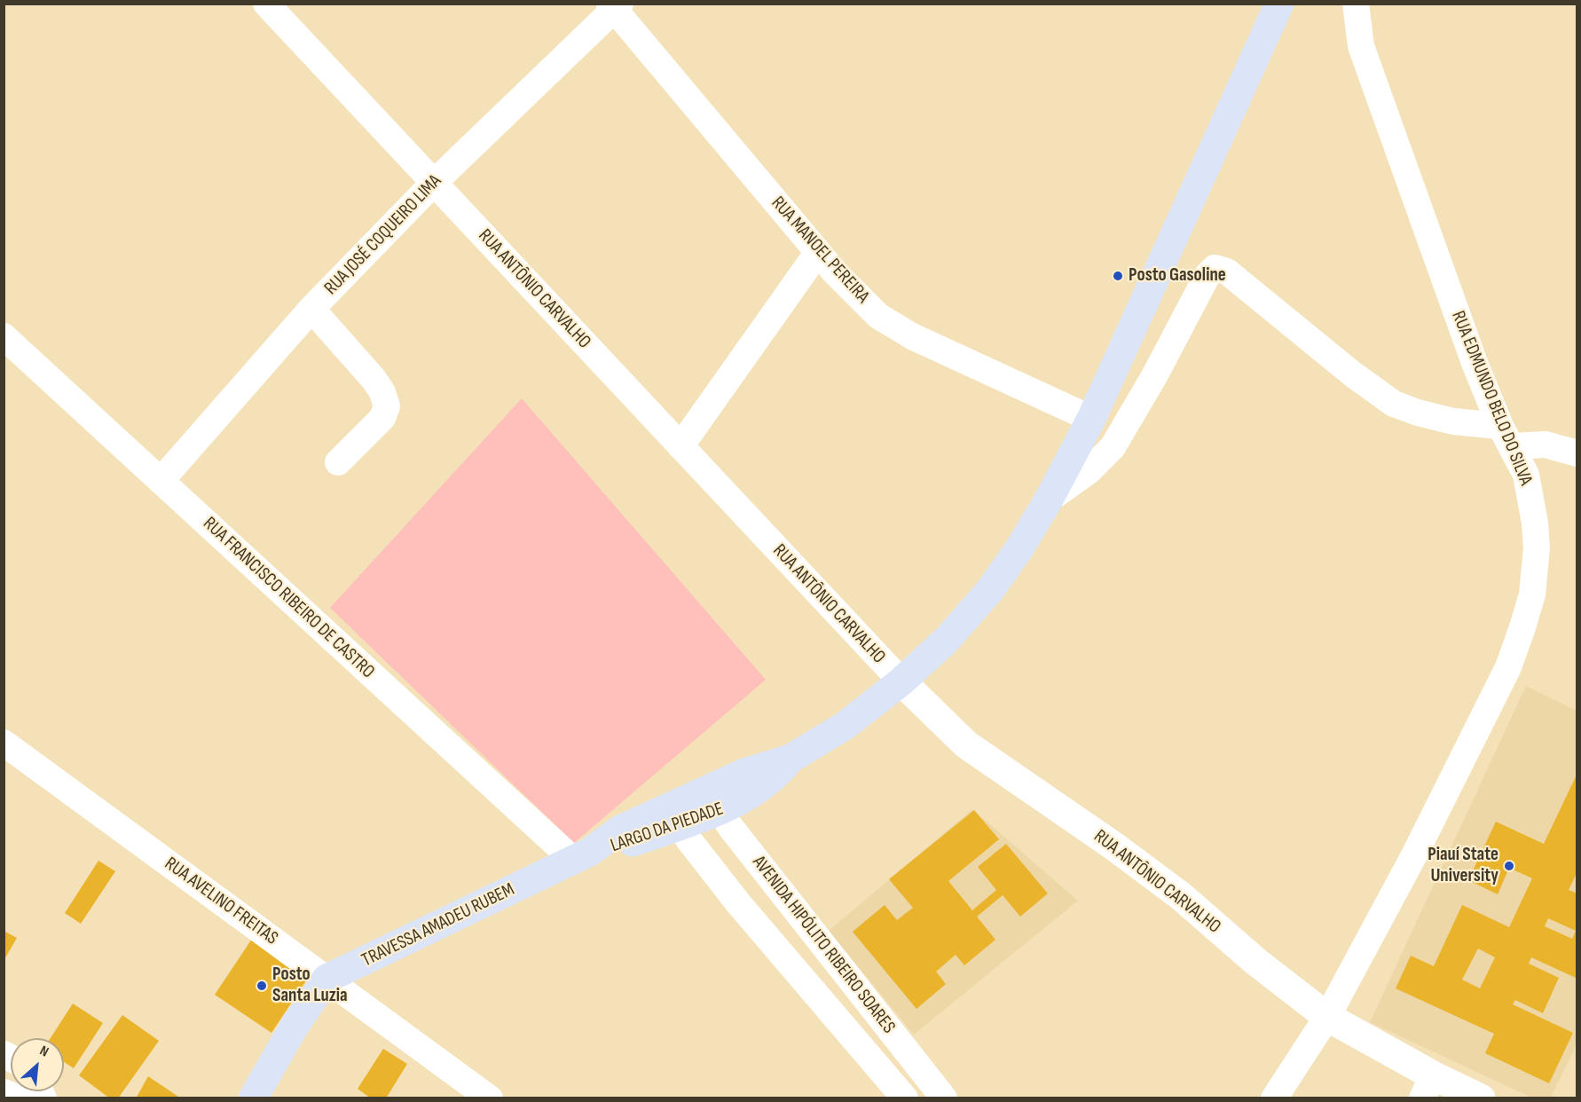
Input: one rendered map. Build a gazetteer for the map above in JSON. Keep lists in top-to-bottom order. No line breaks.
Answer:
{"streets":{"main road":["LARGO DA PIEDADE","TRAVESSA AMADEU RUBEM"],"street":["RUA JOSÉ COQUEIRO LIMA","RUA MANOEL PEREIRA","RUA ANTÔNIO CARVALHO","RUA EDMUNDO BELO DO SILVA","RUA FRANCISCO RIBEIRO DE CASTRO","RUA AVELINO FREITAS","AVENIDA HIPÓLITO RIBEIRO SOARES"]},"crossings":[["RUA JOSÉ COQUEIRO LIMA","RUA MANOEL PEREIRA"],["RUA JOSÉ COQUEIRO LIMA","RUA ANTÔNIO CARVALHO"],["RUA JOSÉ COQUEIRO LIMA","RUA FRANCISCO RIBEIRO DE CASTRO"],["RUA MANOEL PEREIRA","LARGO DA PIEDADE"],["RUA ANTÔNIO CARVALHO","RUA EDMUNDO BELO DO SILVA"],["RUA ANTÔNIO CARVALHO","LARGO DA PIEDADE"],["RUA FRANCISCO RIBEIRO DE CASTRO","LARGO DA PIEDADE"],["RUA FRANCISCO RIBEIRO DE CASTRO","TRAVESSA AMADEU RUBEM"],["LARGO DA PIEDADE","TRAVESSA AMADEU RUBEM"],["LARGO DA PIEDADE","AVENIDA HIPÓLITO RIBEIRO SOARES"],["RUA AVELINO FREITAS","TRAVESSA AMADEU RUBEM"]],"places":["Posto Gasoline","Piauí State University","Posto Santa Luzia"],"north":"top right"}
